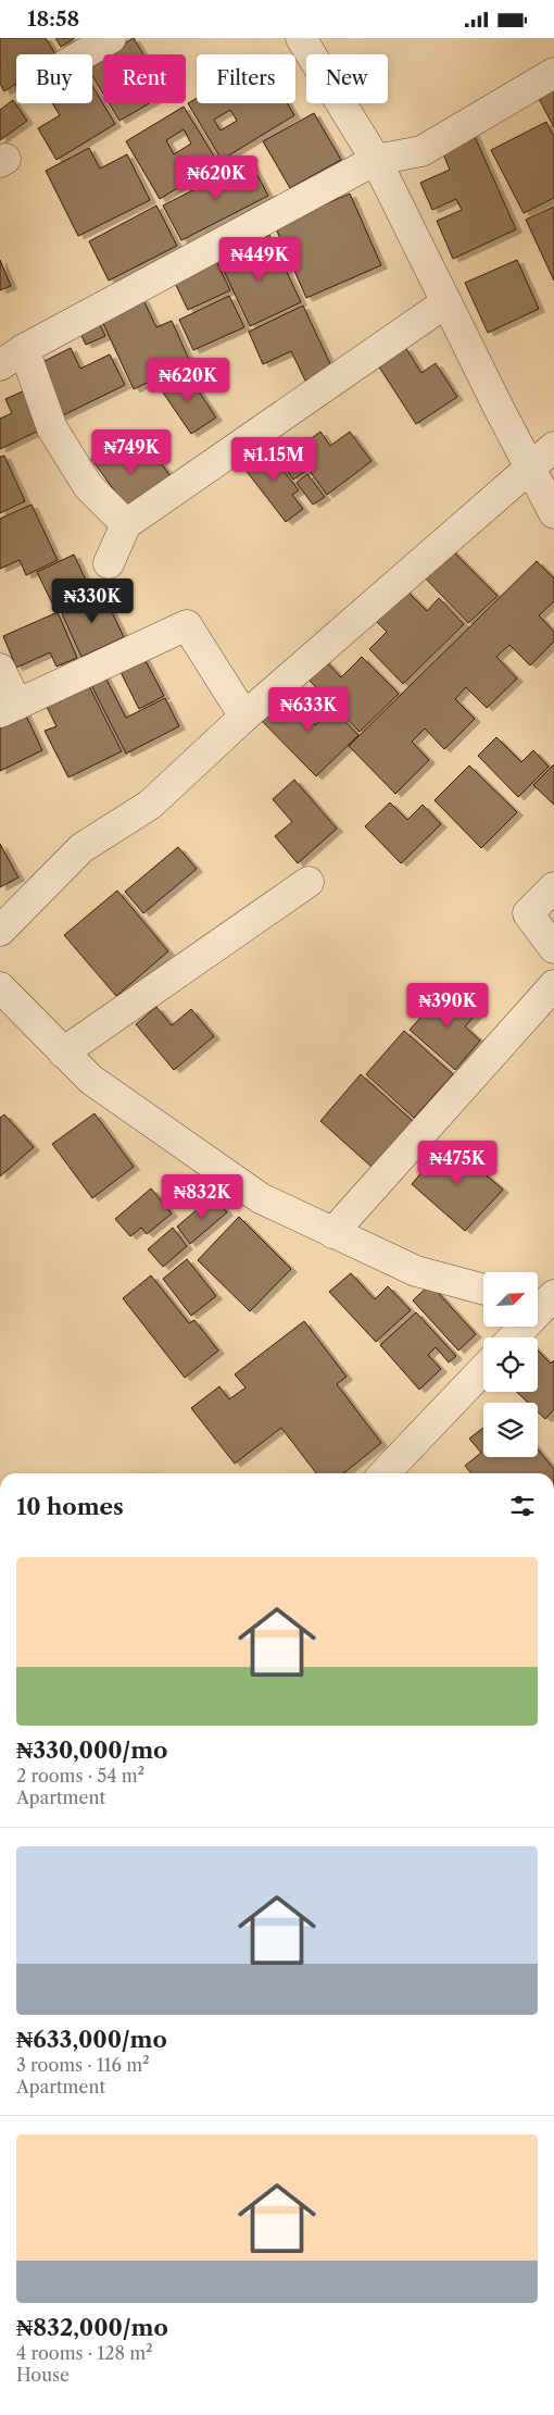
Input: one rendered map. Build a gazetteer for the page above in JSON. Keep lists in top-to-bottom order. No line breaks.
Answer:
{"north":"top right","page":{"status":"18:58","chip":["Buy","Rent","Filters","New"],"price":["₦620K","₦449K","₦620K","₦749K","₦1.15M","₦330K","₦633K","₦390K","₦475K","₦832K"],"heading":"10 homes","list":[{"name":"₦330,000/mo","note":"2 rooms · 54 m² · Apartment"},{"name":"₦633,000/mo","note":"3 rooms · 116 m² · Apartment"},{"name":"₦832,000/mo","note":"4 rooms · 128 m² · House"}]}}
